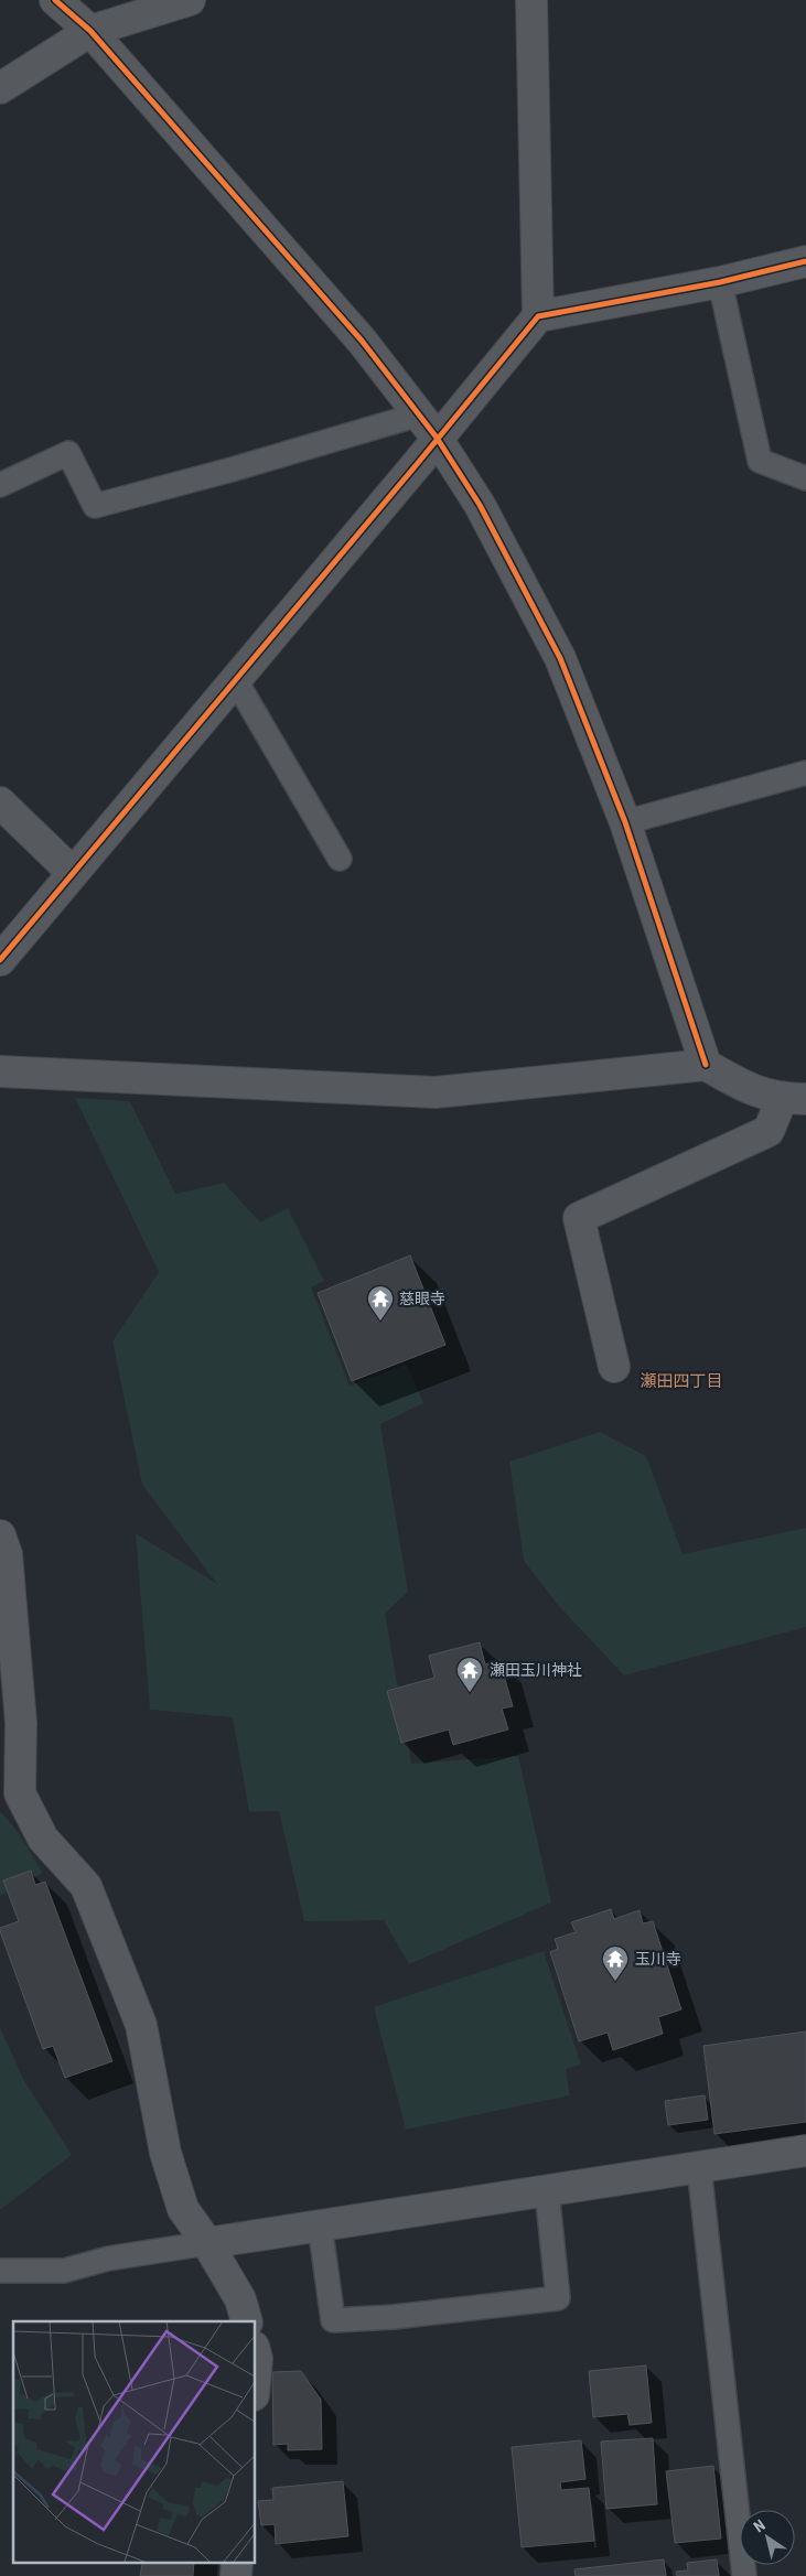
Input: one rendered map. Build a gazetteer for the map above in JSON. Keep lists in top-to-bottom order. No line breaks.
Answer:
{"districts":["瀬田四丁目"],"places":{"temple":["慈眼寺","瀬田玉川神社","玉川寺"]},"north":"top left"}
